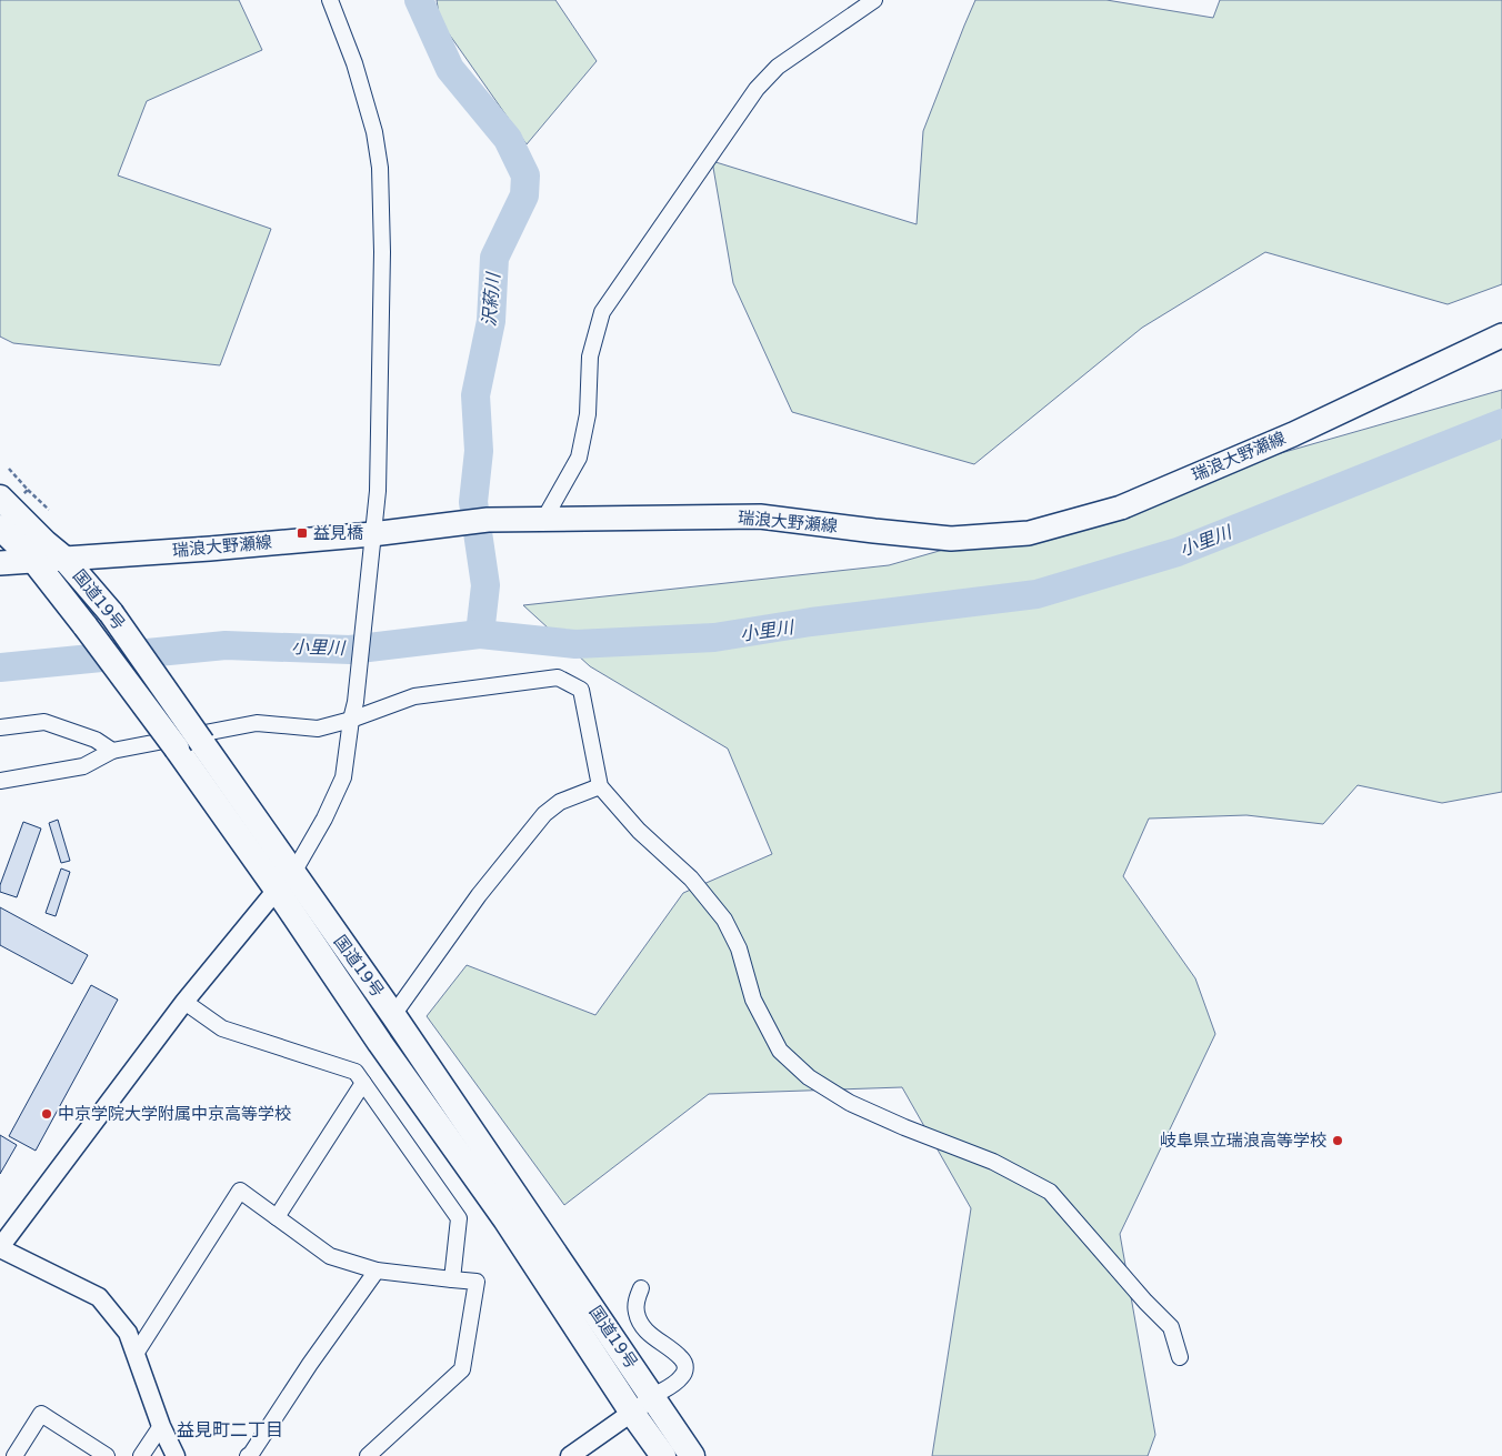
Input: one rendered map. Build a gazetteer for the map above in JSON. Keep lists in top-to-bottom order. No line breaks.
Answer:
{"streets":{"highway":["国道19号"],"main road":["瑞浪大野瀬線"]},"crossings":[["瑞浪大野瀬線","国道19号"]],"districts":["益見町二丁目"],"water":["沢葯川","小里川"],"places":{"transit":["益見橋"],"other":["中京学院大学附属中京高等学校","岐阜県立瑞浪高等学校"]}}
